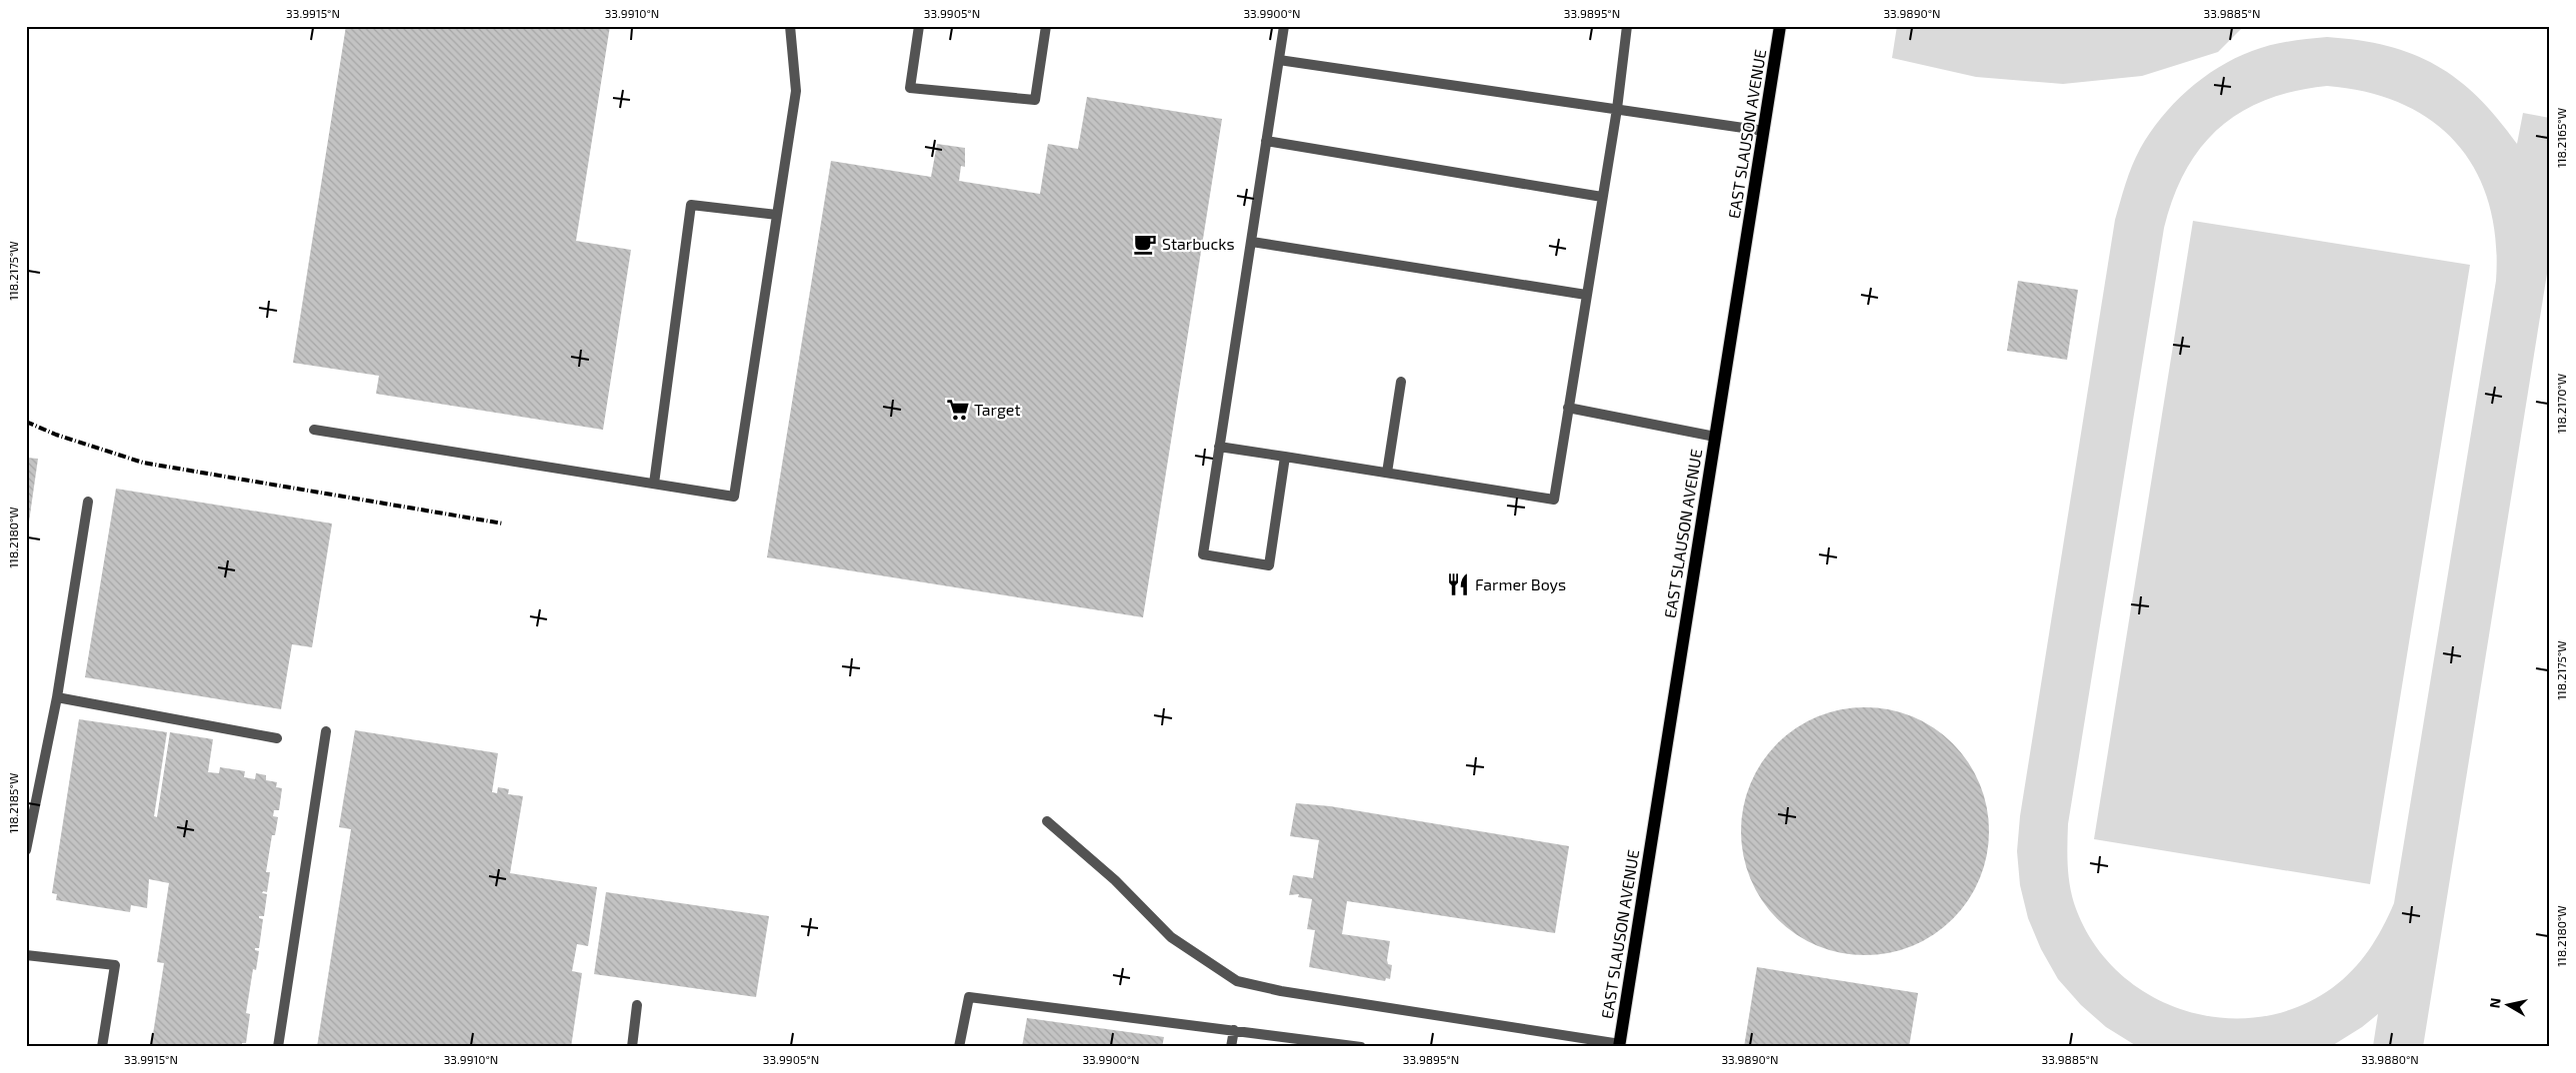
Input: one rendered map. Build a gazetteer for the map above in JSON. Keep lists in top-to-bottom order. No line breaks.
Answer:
{"streets":{"main road":["EAST SLAUSON AVENUE"]},"places":{"cafe":["Starbucks"],"supermarket":["Target"],"restaurant":["Farmer Boys"]},"north":"left","coordinates":["33.9915°N","33.9910°N","33.9905°N","33.9900°N","33.9895°N","33.9890°N","33.9885°N","118.2165°W","118.2175°W","118.2170°W","118.2180°W","118.2185°W","33.9880°N"]}
